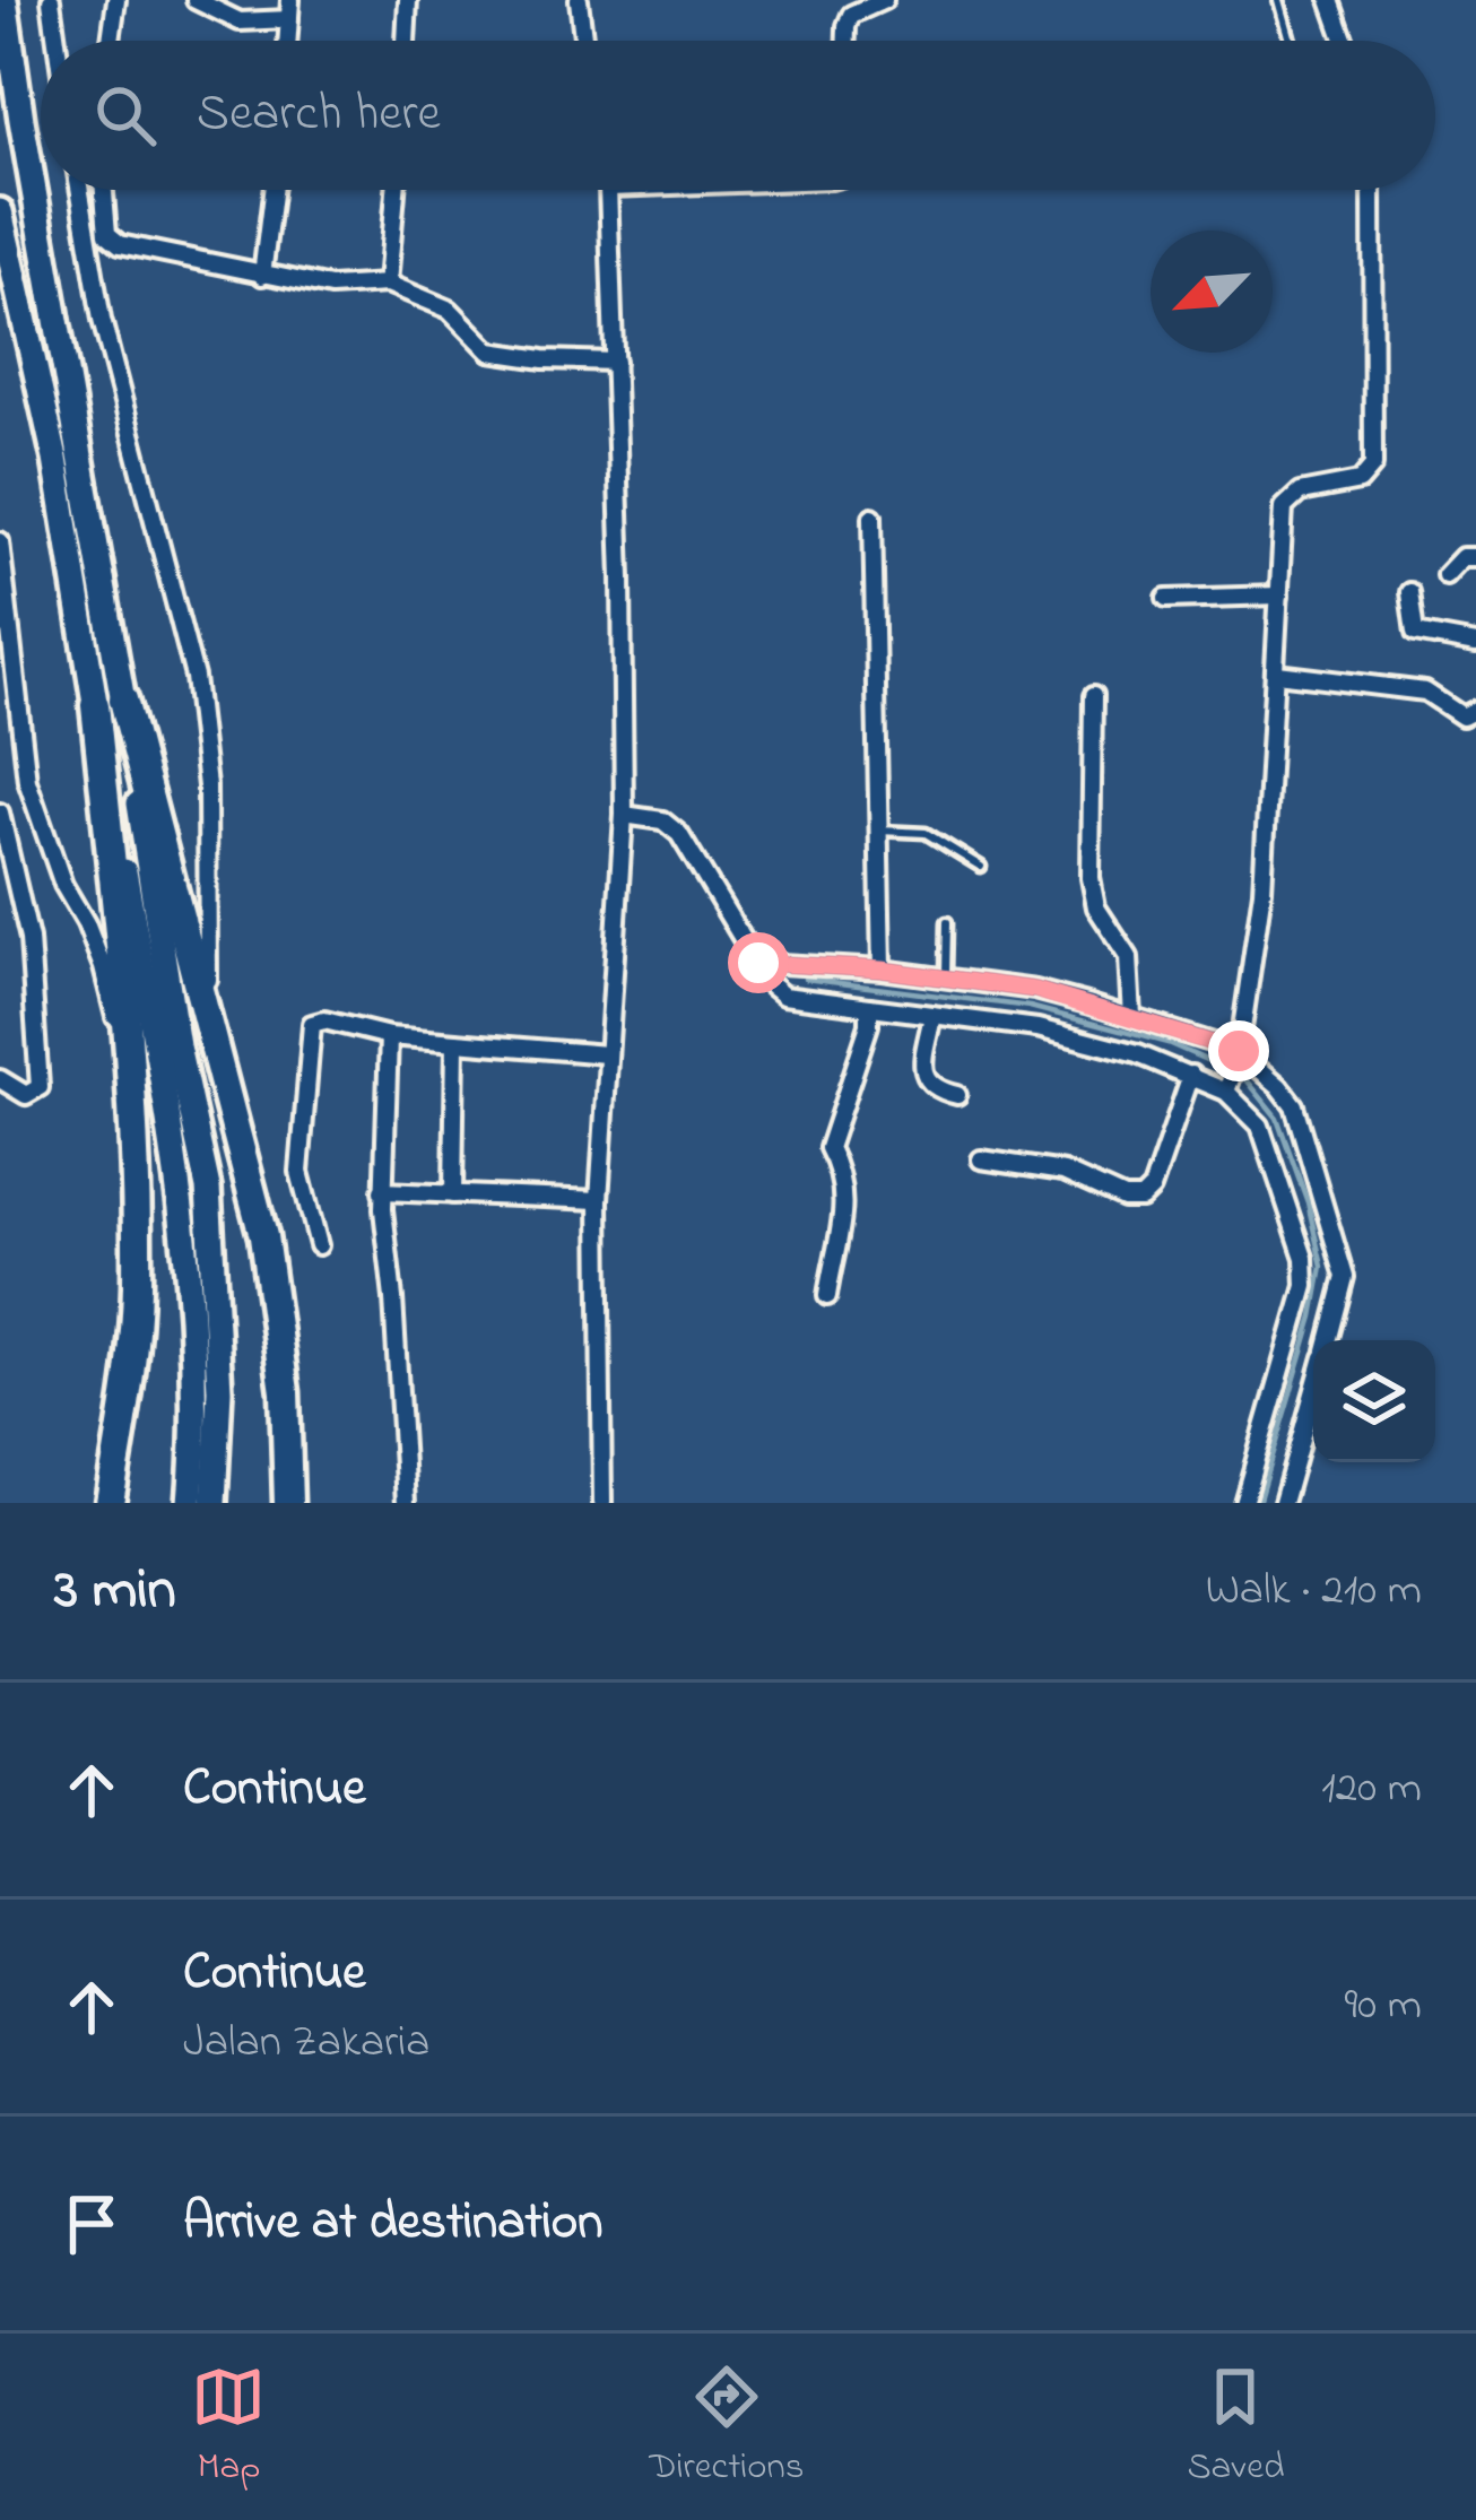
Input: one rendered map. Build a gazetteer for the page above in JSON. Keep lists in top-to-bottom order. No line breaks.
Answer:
{"north":"bottom left","page":{"search":"Search here","heading":["3 min","Walk · 210 m"],"list":[["Continue","120 m"],["Continue","Jalan Zakaria","90 m"],"Arrive at destination"],"nav":["Map","Directions","Saved"]}}
